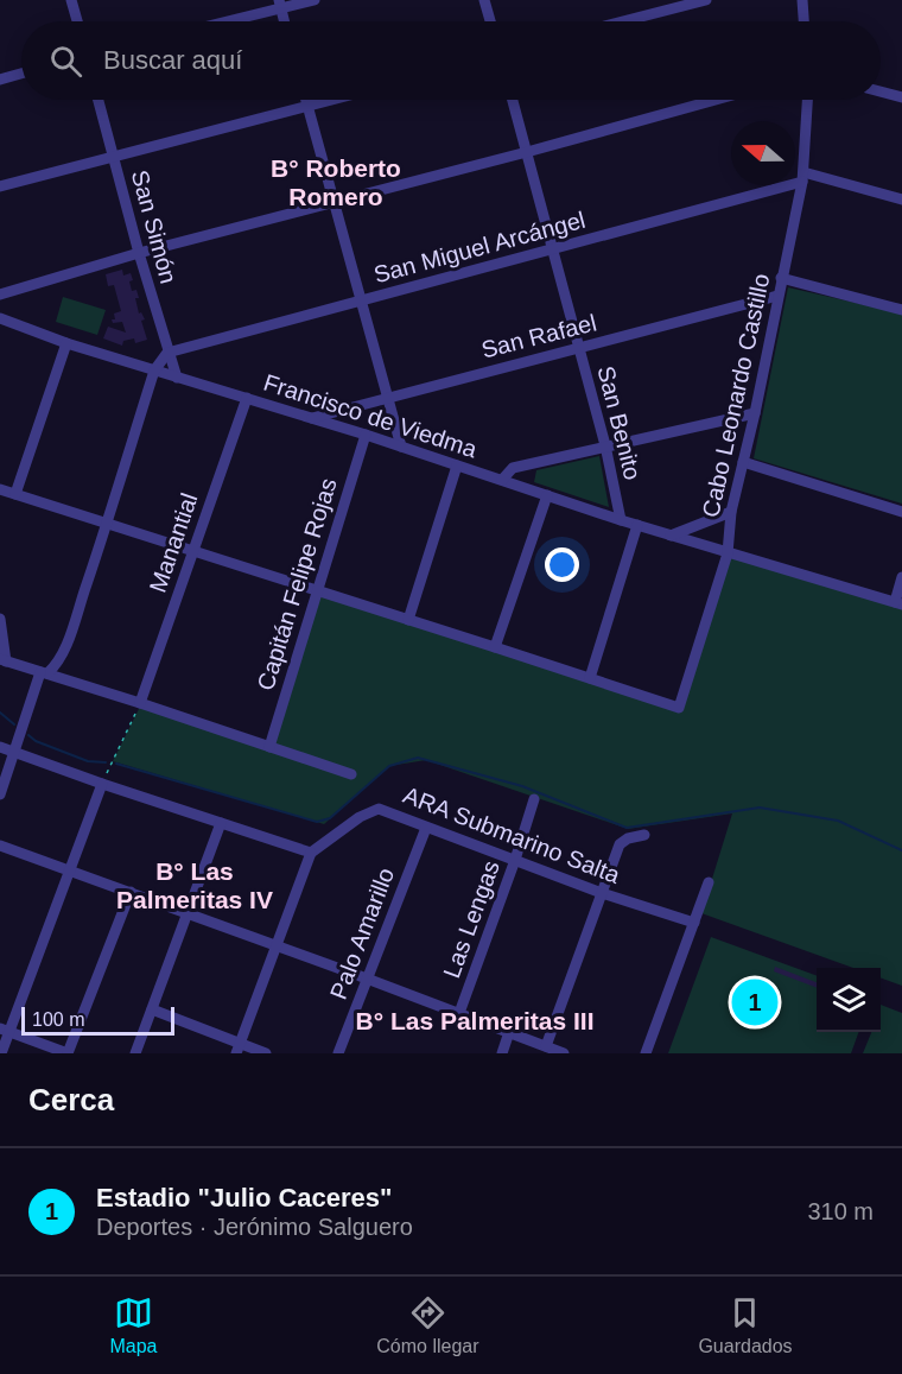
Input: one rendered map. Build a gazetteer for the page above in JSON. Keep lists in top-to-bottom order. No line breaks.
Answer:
{"streets":{"street":["San Simón","San Miguel Arcángel","San Rafael","Cabo Leonardo Castillo","Francisco de Viedma","San Benito","Manantial","Capitán Felipe Rojas","ARA Submarino Salta","Las Lengas","Palo Amarillo"]},"crossings":[["San Simón","San Miguel Arcángel"],["San Simón","Francisco de Viedma"],["San Miguel Arcángel","Cabo Leonardo Castillo"],["San Miguel Arcángel","San Benito"],["San Rafael","Cabo Leonardo Castillo"],["San Rafael","Francisco de Viedma"],["San Rafael","San Benito"],["Cabo Leonardo Castillo","Francisco de Viedma"],["Francisco de Viedma","San Benito"],["Francisco de Viedma","Manantial"],["Francisco de Viedma","Capitán Felipe Rojas"],["ARA Submarino Salta","Las Lengas"],["ARA Submarino Salta","Palo Amarillo"]],"districts":["B° Roberto Romero","B° Las Palmeritas IV","B° Las Palmeritas III"],"scale_bar":"100 m","north":"left","page":{"search":"Buscar aquí","pins":"1","scale":"100 m","heading":"Cerca","list":[{"mark":"1","name":"Estadio \"Julio Caceres\"","note":"Deportes · Jerónimo Salguero","value":"310 m"}],"nav":["Mapa","Cómo llegar","Guardados"]}}
